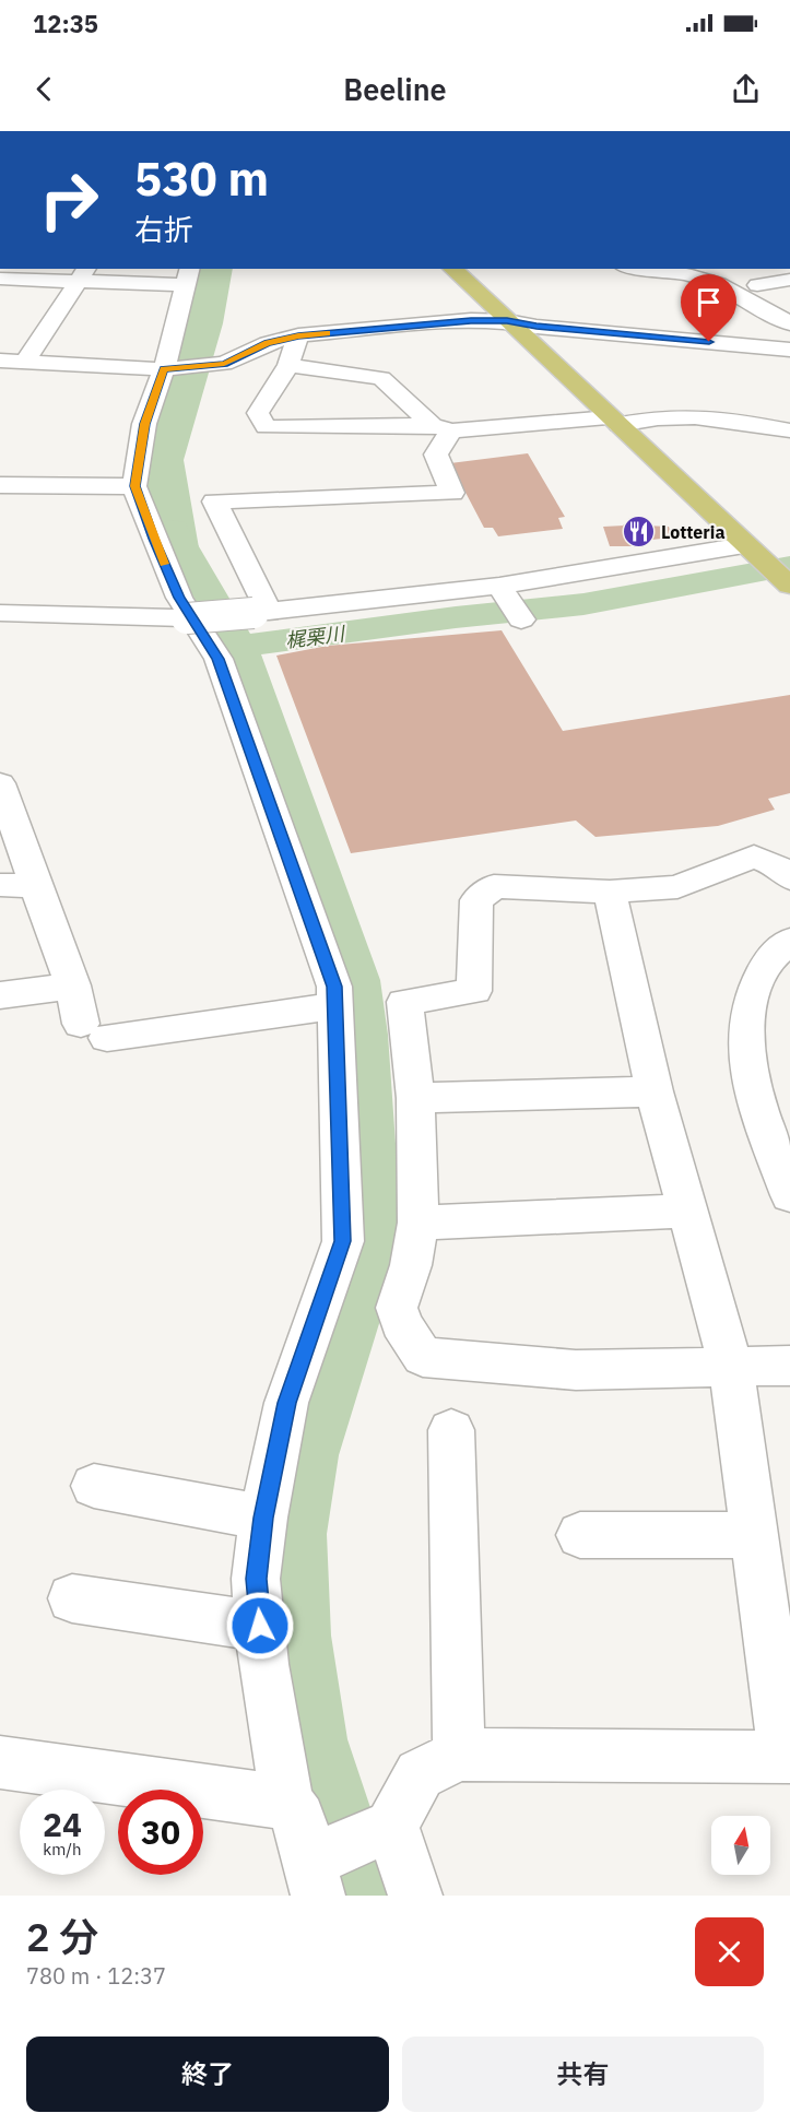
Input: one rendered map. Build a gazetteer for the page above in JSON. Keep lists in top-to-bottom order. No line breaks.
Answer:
{"water":["梶栗川"],"places":{"restaurant":["Lotteria"]},"north":"top","page":{"status":"12:35","header":"Beeline","turn":["530 m","右折"],"speed":"24 km/h","limit":"30","heading":["2 分","780 m · 12:37"],"buttons":["終了","共有"]}}
